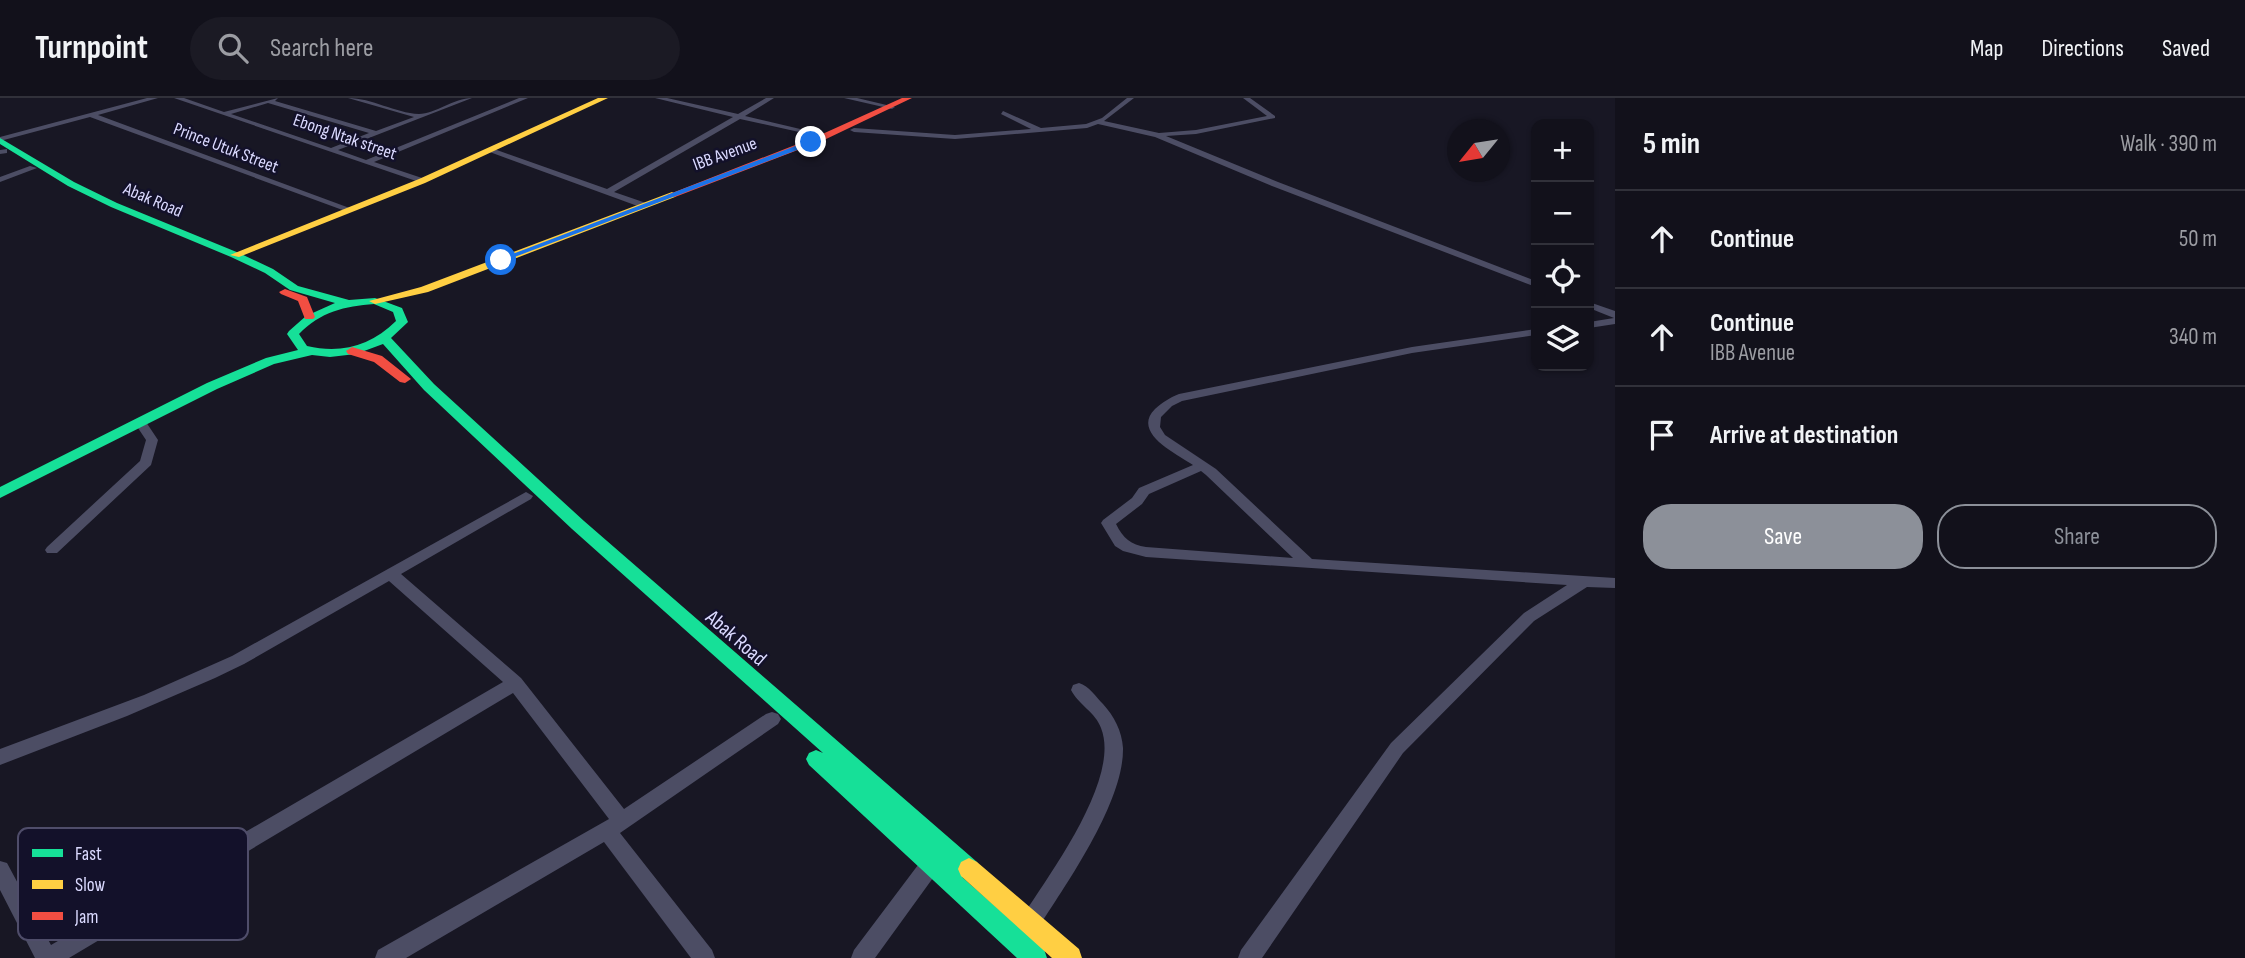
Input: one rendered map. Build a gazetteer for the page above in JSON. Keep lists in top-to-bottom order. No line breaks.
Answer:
{"streets":{"main road":["IBB Avenue","Abak Road"],"street":["Ebong Ntak street","Prince Utuk Street"]},"legend":["Fast","Slow","Jam"],"north":"bottom left","page":{"header":"Turnpoint","search":"Search here","nav":["Map","Directions","Saved"],"heading":["5 min","Walk · 390 m"],"map_buttons":["+","−"],"list":[["Continue","50 m"],["Continue","IBB Avenue","340 m"],"Arrive at destination"],"buttons":["Save","Share"]}}
